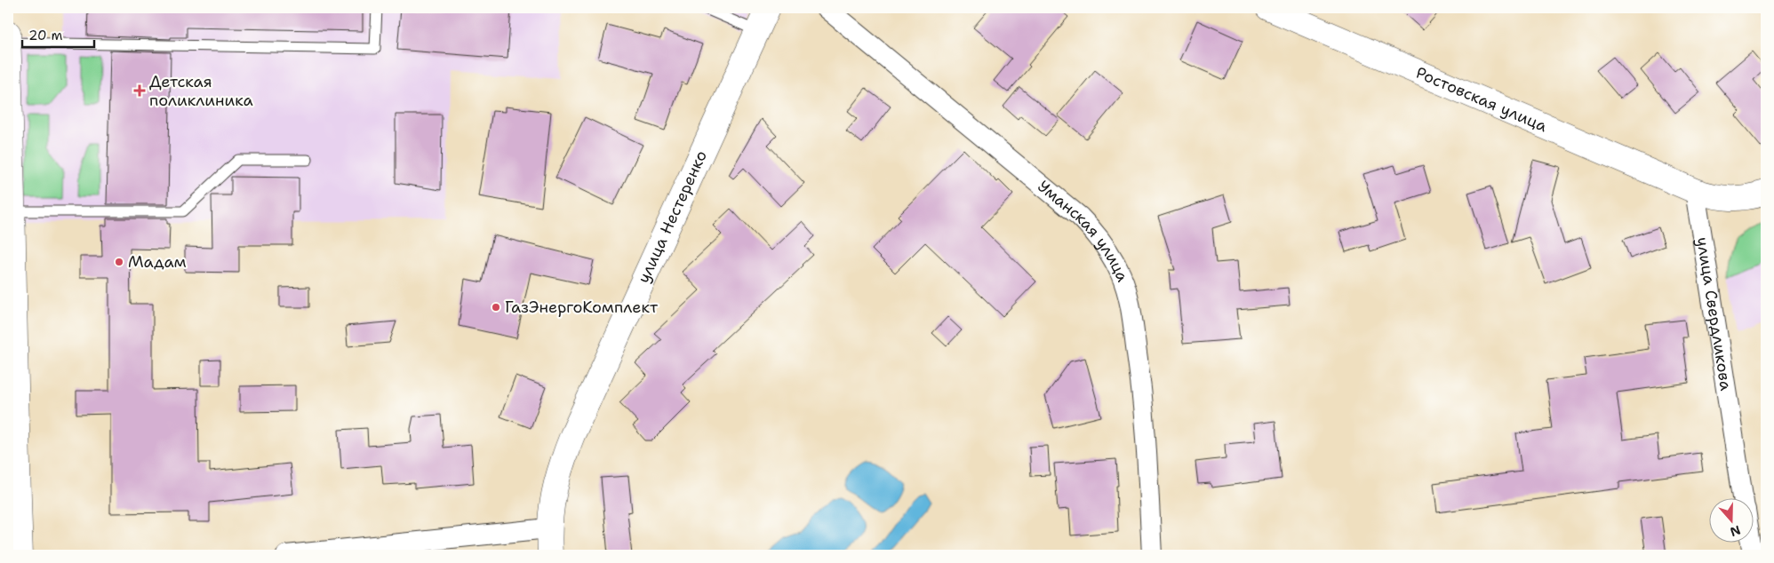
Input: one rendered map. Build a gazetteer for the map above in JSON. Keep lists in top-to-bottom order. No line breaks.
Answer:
{"streets":{"street":["Ростовская улица","улица Нестеренко","Уманская улица","улица Свердликова"]},"crossings":[["Ростовская улица","улица Свердликова"]],"places":{"health":["Детская поликлиника"],"other":["Мадам","ГазЭнергоКомплект"]},"scale_bar":"20 m","north":"bottom"}
